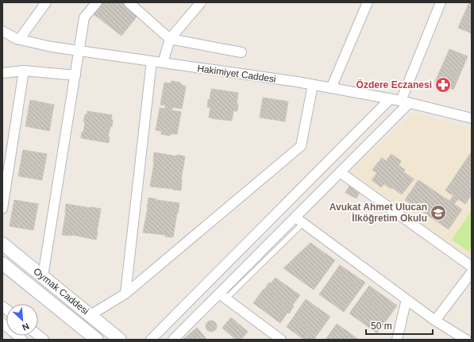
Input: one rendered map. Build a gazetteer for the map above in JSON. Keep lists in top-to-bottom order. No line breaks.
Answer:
{"streets":{"street":["Hakimiyet Caddesi","Oymak Caddesi"]},"places":{"pharmacy":["Özdere Eczanesi"],"school or university":["Avukat Ahmet Ulucan İlköğretim Okulu"]},"scale_bar":"50 m","north":"bottom right"}
